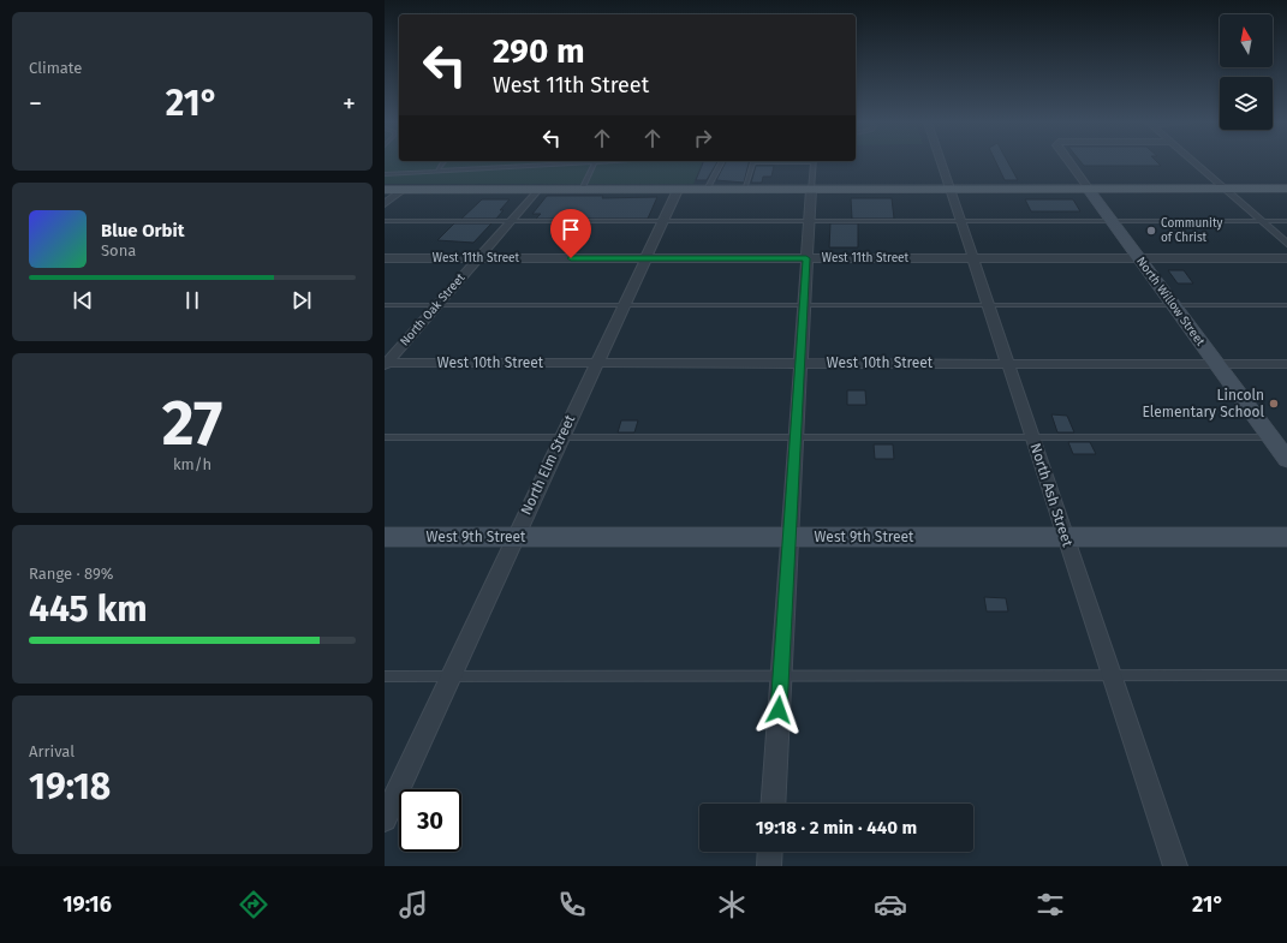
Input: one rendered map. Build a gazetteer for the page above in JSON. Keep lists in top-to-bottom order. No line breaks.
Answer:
{"streets":{"street":["West 11th Street","North Willow Street","North Oak Street","West 10th Street","North Elm Street","North Ash Street","West 9th Street"]},"crossings":[["West 11th Street","North Willow Street"],["West 11th Street","North Oak Street"],["West 11th Street","North Elm Street"],["West 11th Street","North Ash Street"],["North Willow Street","West 10th Street"],["North Oak Street","West 10th Street"],["West 10th Street","North Elm Street"],["West 10th Street","North Ash Street"],["North Elm Street","West 9th Street"],["North Ash Street","West 9th Street"]],"places":["Community of Christ","Lincoln Elementary School"],"north":"top","page":{"tile":["Climate",["27","km/h"],["Range · 89%","445 km"],["Arrival","19:18"]],"turn":["290 m","West 11th Street"],"heat":["−","21°","+"],"song":["Blue Orbit","Sona"],"limit":"30","trip":"19:18 · 2 min · 440 m","tabs":["19:16","21°"]}}
